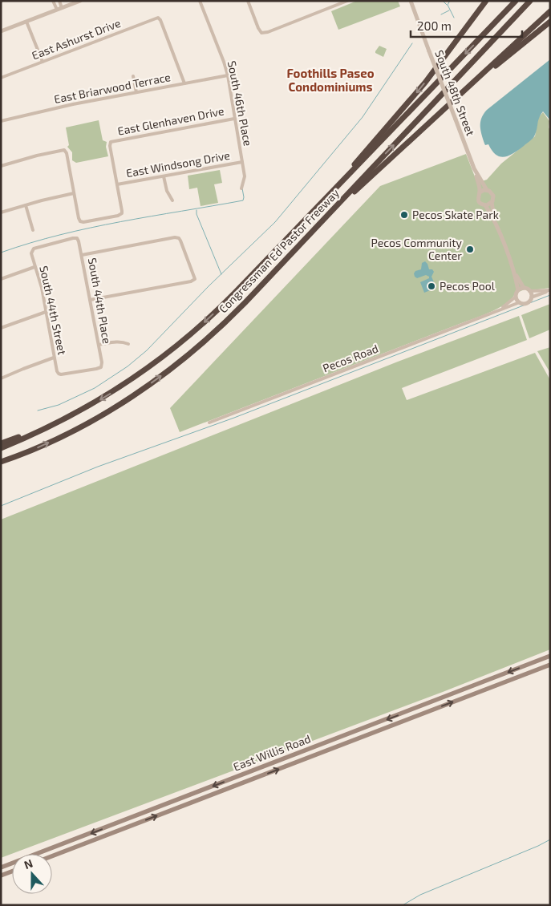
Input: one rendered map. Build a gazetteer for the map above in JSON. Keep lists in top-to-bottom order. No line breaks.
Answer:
{"streets":{"highway":["Congressman Ed Pastor Freeway"],"main road":["East Willis Road"],"street":["East Ashurst Drive","East Briarwood Terrace","South 48th Street","South 46th Place","East Glenhaven Drive","East Windsong Drive","South 44th Place","South 44th Street","Pecos Road"]},"crossings":[["East Ashurst Drive","East Briarwood Terrace"],["East Briarwood Terrace","South 46th Place"],["South 46th Place","East Glenhaven Drive"],["South 46th Place","East Windsong Drive"],["East Glenhaven Drive","East Windsong Drive"],["South 44th Place","South 44th Street"]],"districts":["Foothills Paseo Condominiums"],"places":["Pecos Skate Park","Pecos Community Center","Pecos Pool"],"scale_bar":"200 m","north":"top"}
